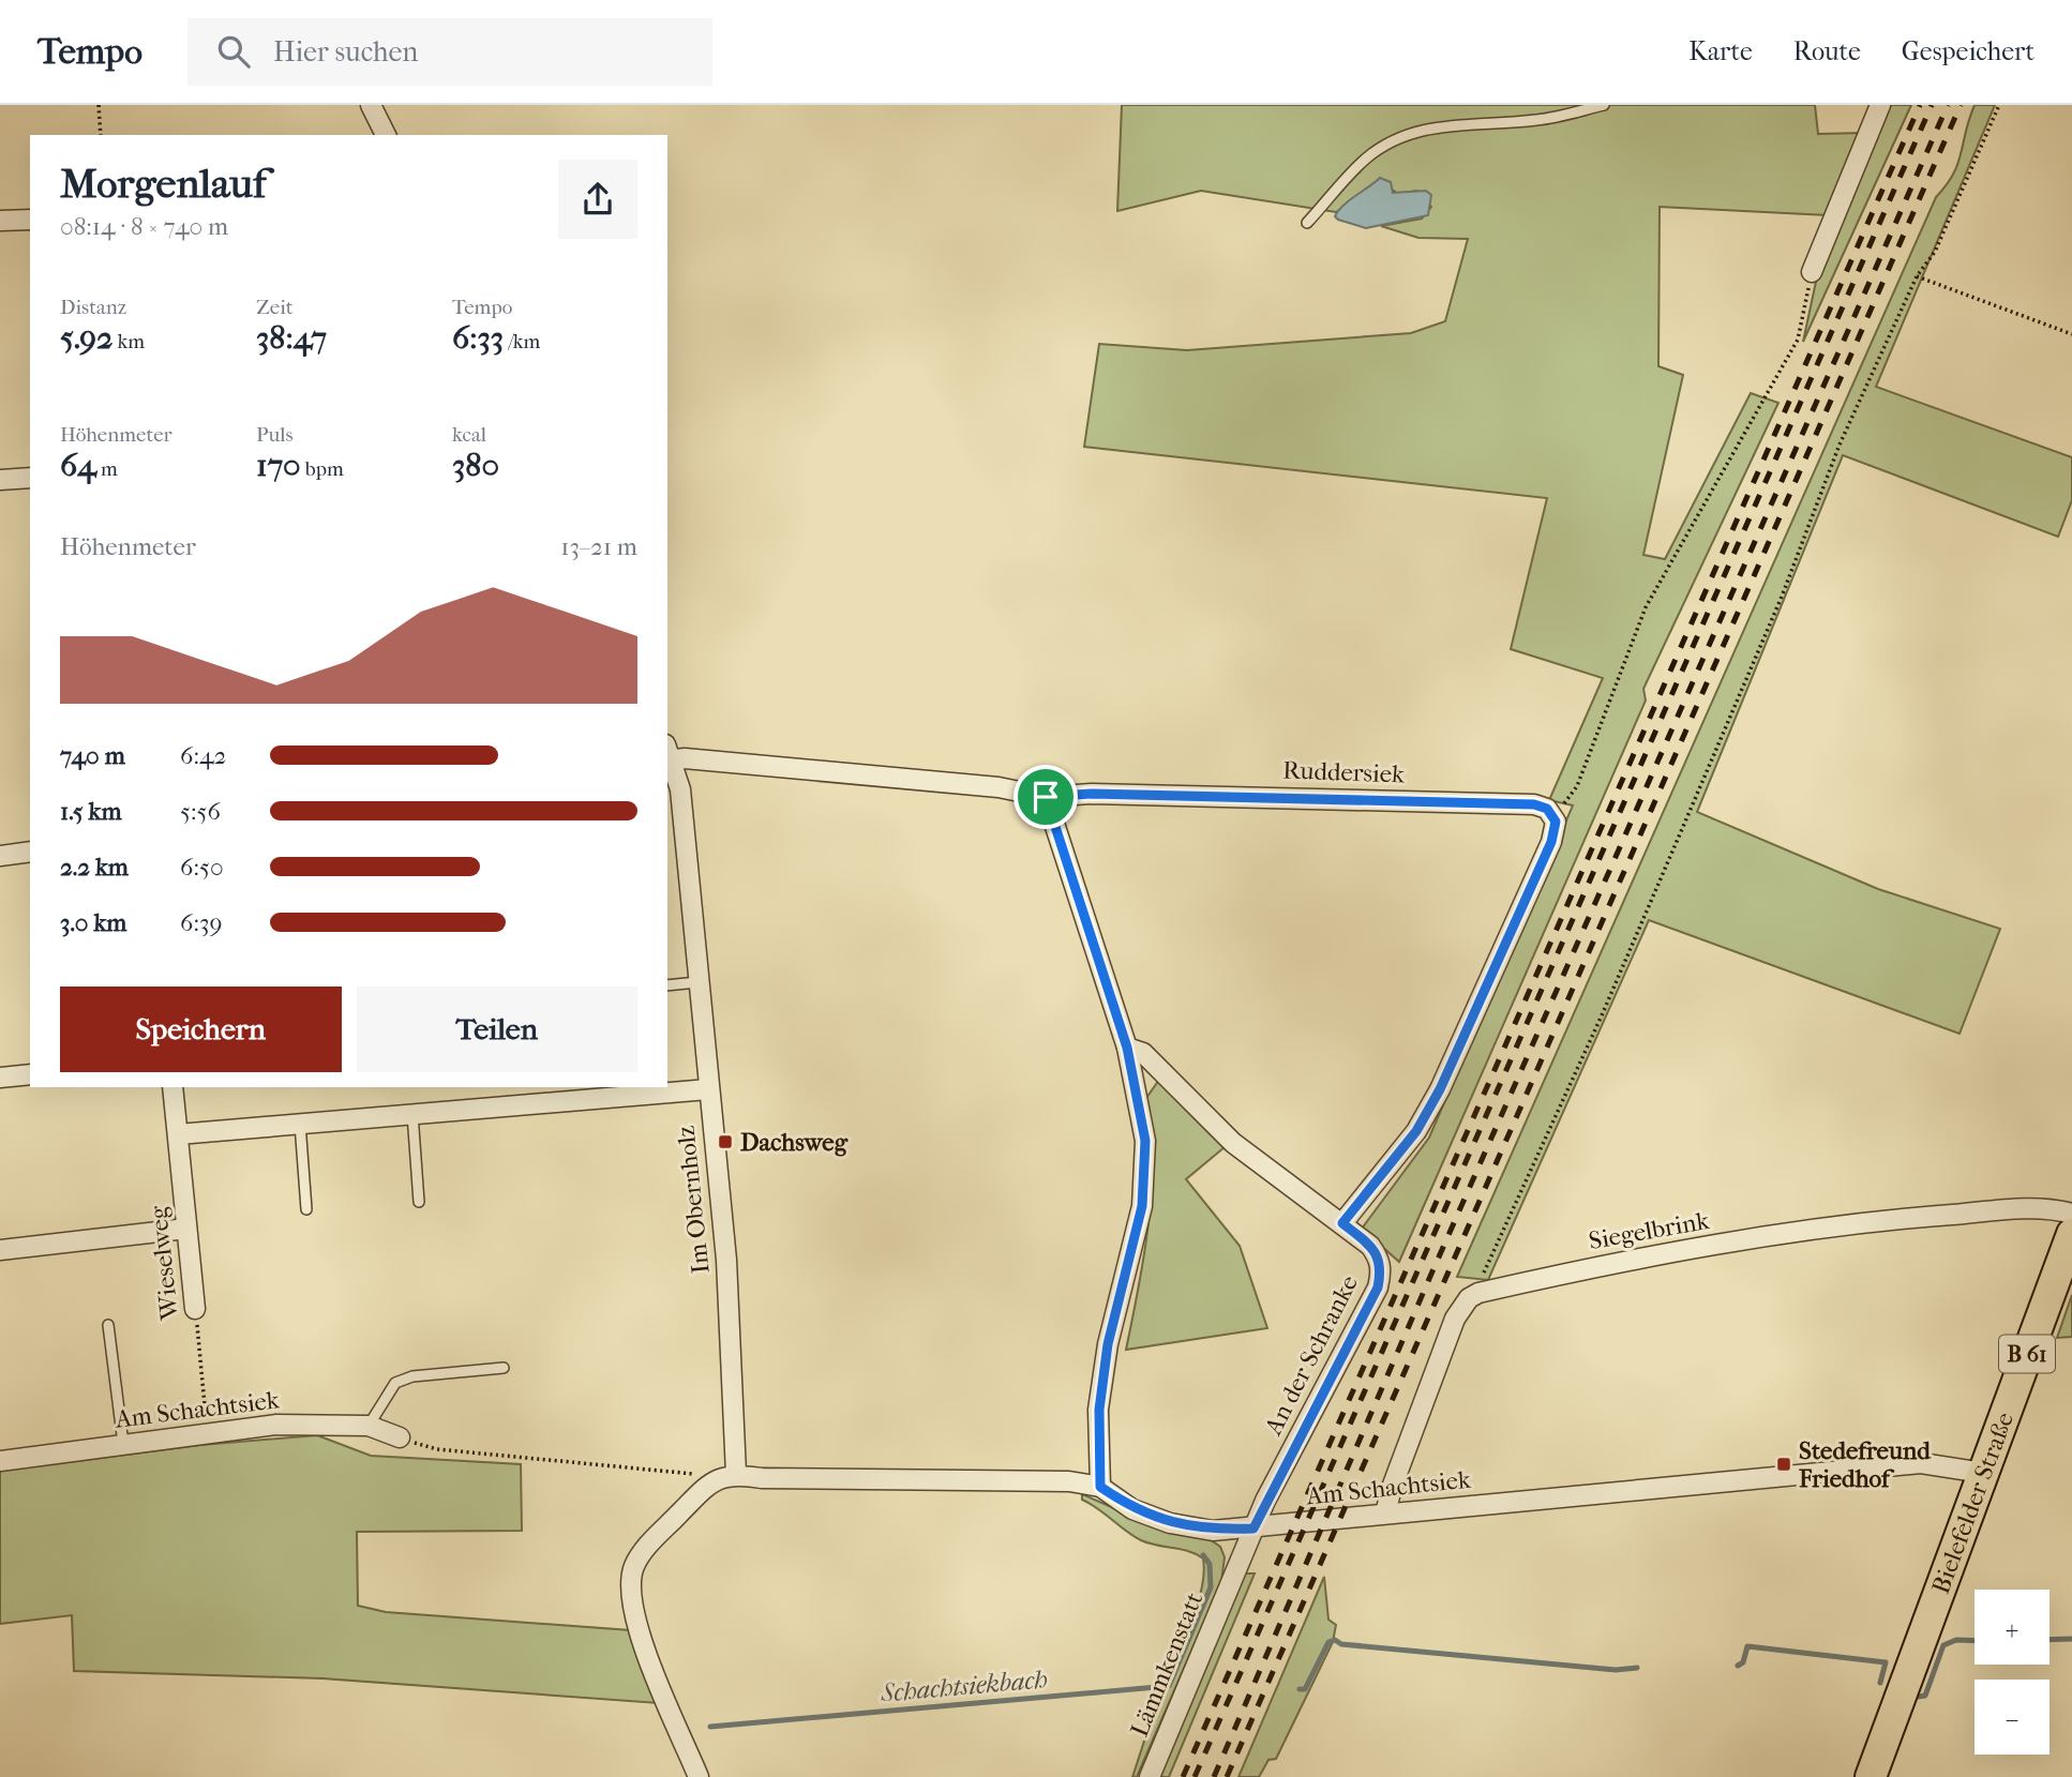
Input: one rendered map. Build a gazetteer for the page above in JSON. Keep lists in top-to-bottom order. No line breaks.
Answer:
{"streets":{"main road":["B 61","Bielefelder Straße"],"street":["Ruddersiek","Im Obernholz","Siegelbrink","Wieselweg","An der Schranke","Am Schachtsiek","Lämmkenstatt"]},"crossings":[["Ruddersiek","Im Obernholz"],["Im Obernholz","Am Schachtsiek"],["Wieselweg","Am Schachtsiek"],["An der Schranke","Am Schachtsiek"],["An der Schranke","Lämmkenstatt"],["Am Schachtsiek","Bielefelder Straße"],["Am Schachtsiek","Lämmkenstatt"]],"water":["Schachtsiekbach"],"places":{"transit":["Dachsweg","Stedefreund Friedhof"]},"page":{"header":"Tempo","search":"Hier suchen","nav":["Karte","Route","Gespeichert"],"heading":["Morgenlauf","08:14 · 8 × 740 m"],"stats":[["Distanz","5.92 km"],["Zeit","38:47"],["Tempo","6:33 /km"],["Höhenmeter","64 m"],["Puls","170 bpm"],["kcal","380"]],"chart":["Höhenmeter","13–21 m"],"list":[{"name":"740 m","note":"6:42"},{"name":"1.5 km","note":"5:56"},{"name":"2.2 km","note":"6:50"},{"name":"3.0 km","note":"6:39"}],"buttons":["Speichern","Teilen"],"map_buttons":["+","−"]}}
